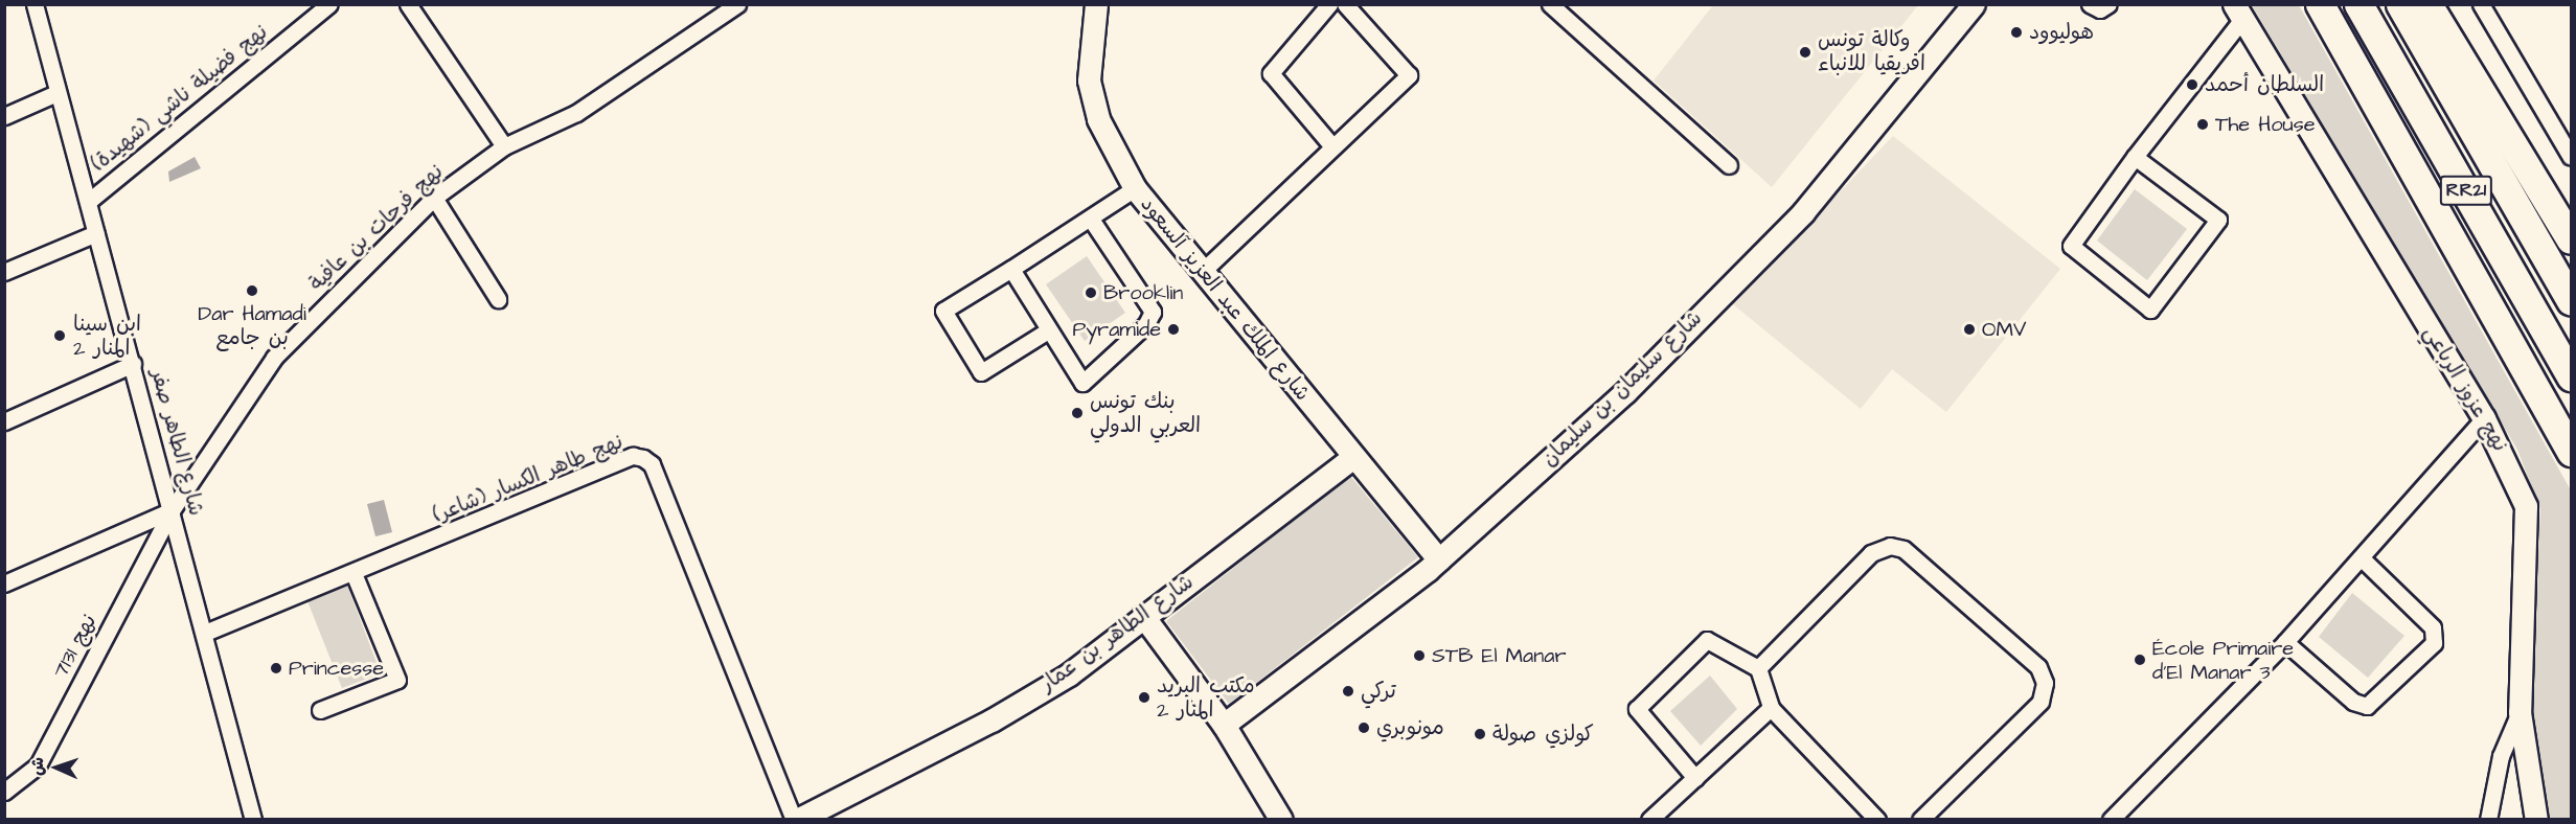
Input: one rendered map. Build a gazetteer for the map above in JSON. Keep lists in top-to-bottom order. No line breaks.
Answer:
{"streets":{"highway":["RR21"],"street":["نهج فضيلة ناشي (شهيدة)","نهج فرحات بن عافية","شارع الملك عبد العزيز آلسعود","شارع سليمان بن سليمان","نهج عزوز الرباعي","شارع الطاهر صفر","نهج طاهر الكسار (شاعر)","شارع الطاهر بن عمار","نهج 7131"]},"crossings":[["نهج فضيلة ناشي (شهيدة)","شارع الطاهر صفر"],["نهج فرحات بن عافية","شارع الطاهر صفر"],["نهج فرحات بن عافية","نهج 7131"],["شارع الملك عبد العزيز آلسعود","شارع سليمان بن سليمان"],["شارع الملك عبد العزيز آلسعود","شارع الطاهر بن عمار"],["شارع الطاهر صفر","نهج طاهر الكسار (شاعر)"],["شارع الطاهر صفر","نهج 7131"],["نهج طاهر الكسار (شاعر)","شارع الطاهر بن عمار"]],"places":["هوليوود","وكالة تونس افريقيا للانباء","السلطان أحمد","The House","Dar Hamadi بن جامع","Brooklin","Pyramide","OMV","ابن سينا المنار 2","بنك تونس العربي الدولي","STB El Manar","École Primaire d'El Manar 3","Princesse","تركي","مكتب البريد المنار 2","مونوبري","كولزي صولة"],"north":"left"}
